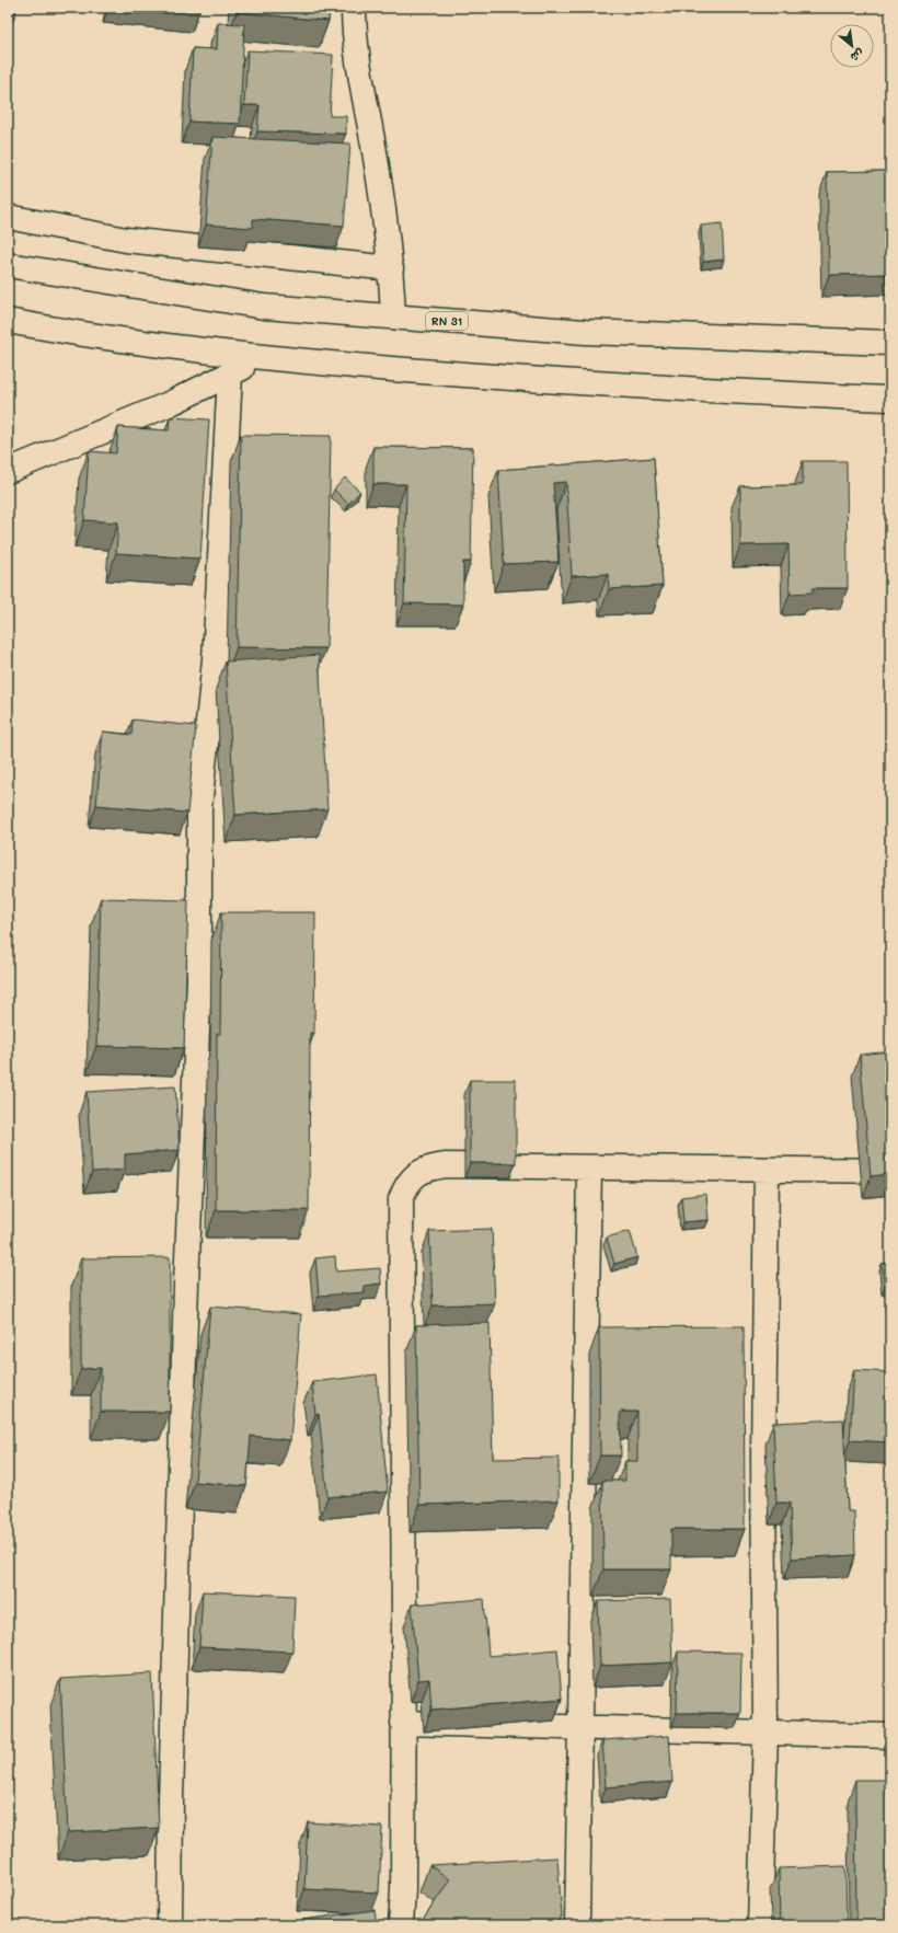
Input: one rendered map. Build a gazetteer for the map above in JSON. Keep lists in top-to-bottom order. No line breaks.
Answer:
{"streets":{"main road":["RN 31"]},"north":"bottom right"}
